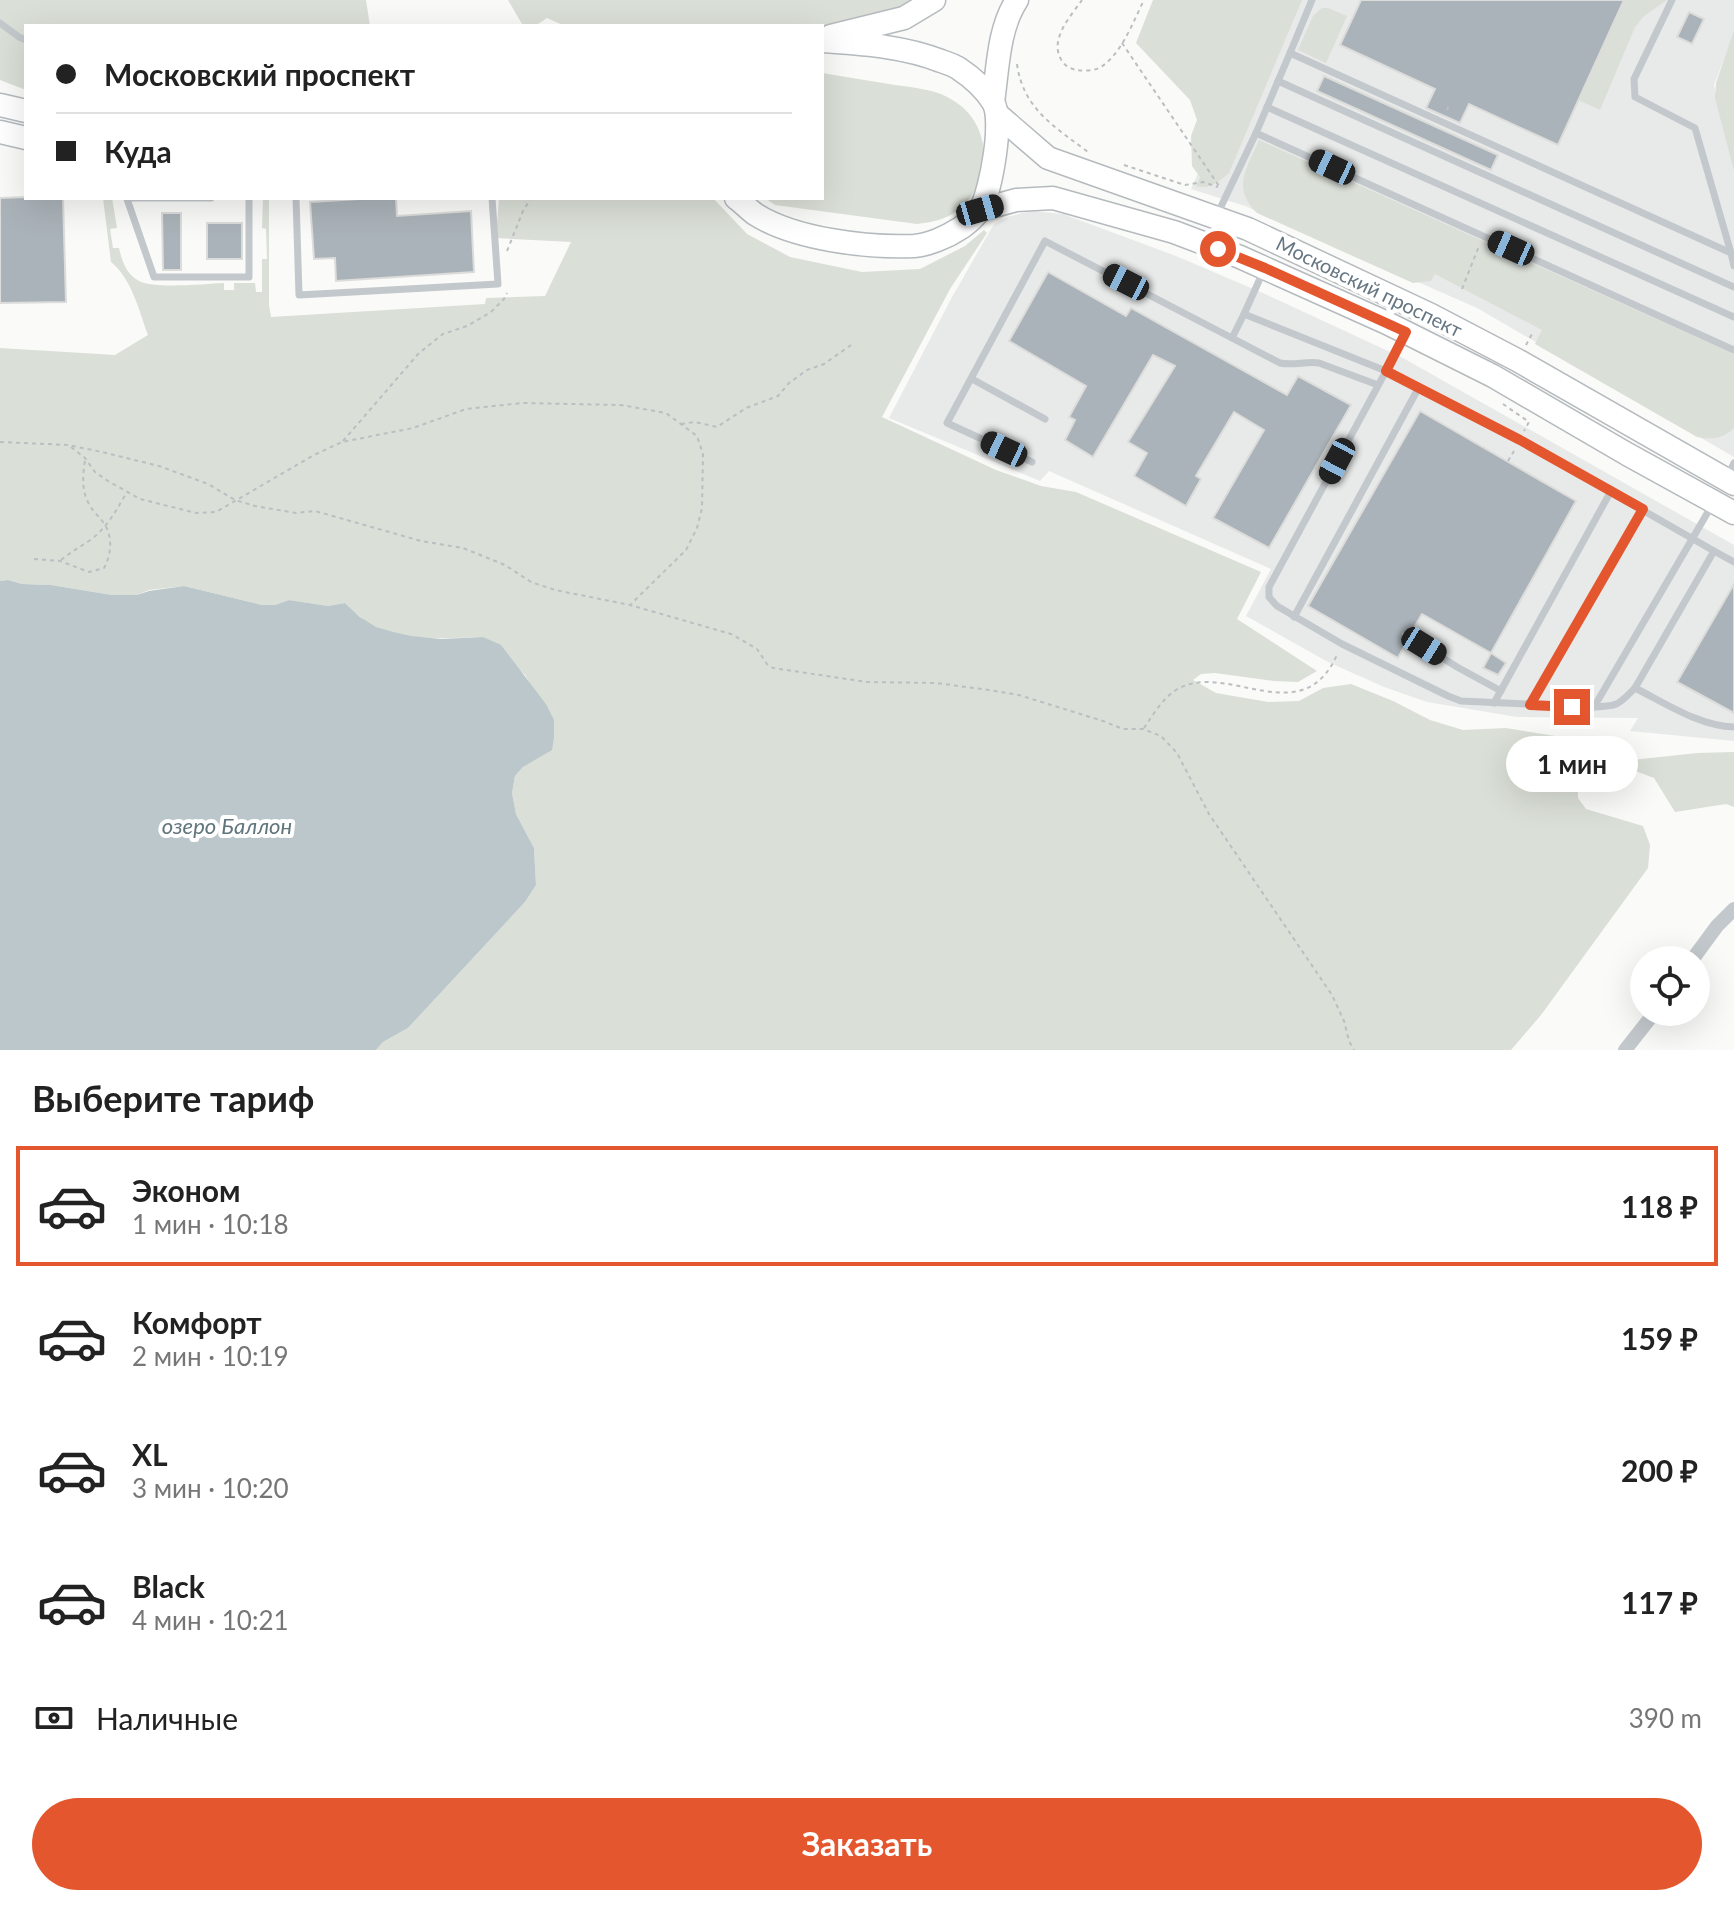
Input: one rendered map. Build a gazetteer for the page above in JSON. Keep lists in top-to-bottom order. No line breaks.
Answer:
{"streets":{"main road":["Московский проспект"]},"water":["озеро Баллон"],"page":{"banner":["Московский проспект","Куда"],"bubble":"1 мин","heading":"Выберите тариф","list":[{"name":"Эконом","note":"1 мин · 10:18","value":"118 ₽"},{"name":"Комфорт","note":"2 мин · 10:19","value":"159 ₽"},{"name":"XL","note":"3 мин · 10:20","value":"200 ₽"},{"name":"Black","note":"4 мин · 10:21","value":"117 ₽"}],"pay":["Наличные","390 m"],"buttons":"Заказать"}}
